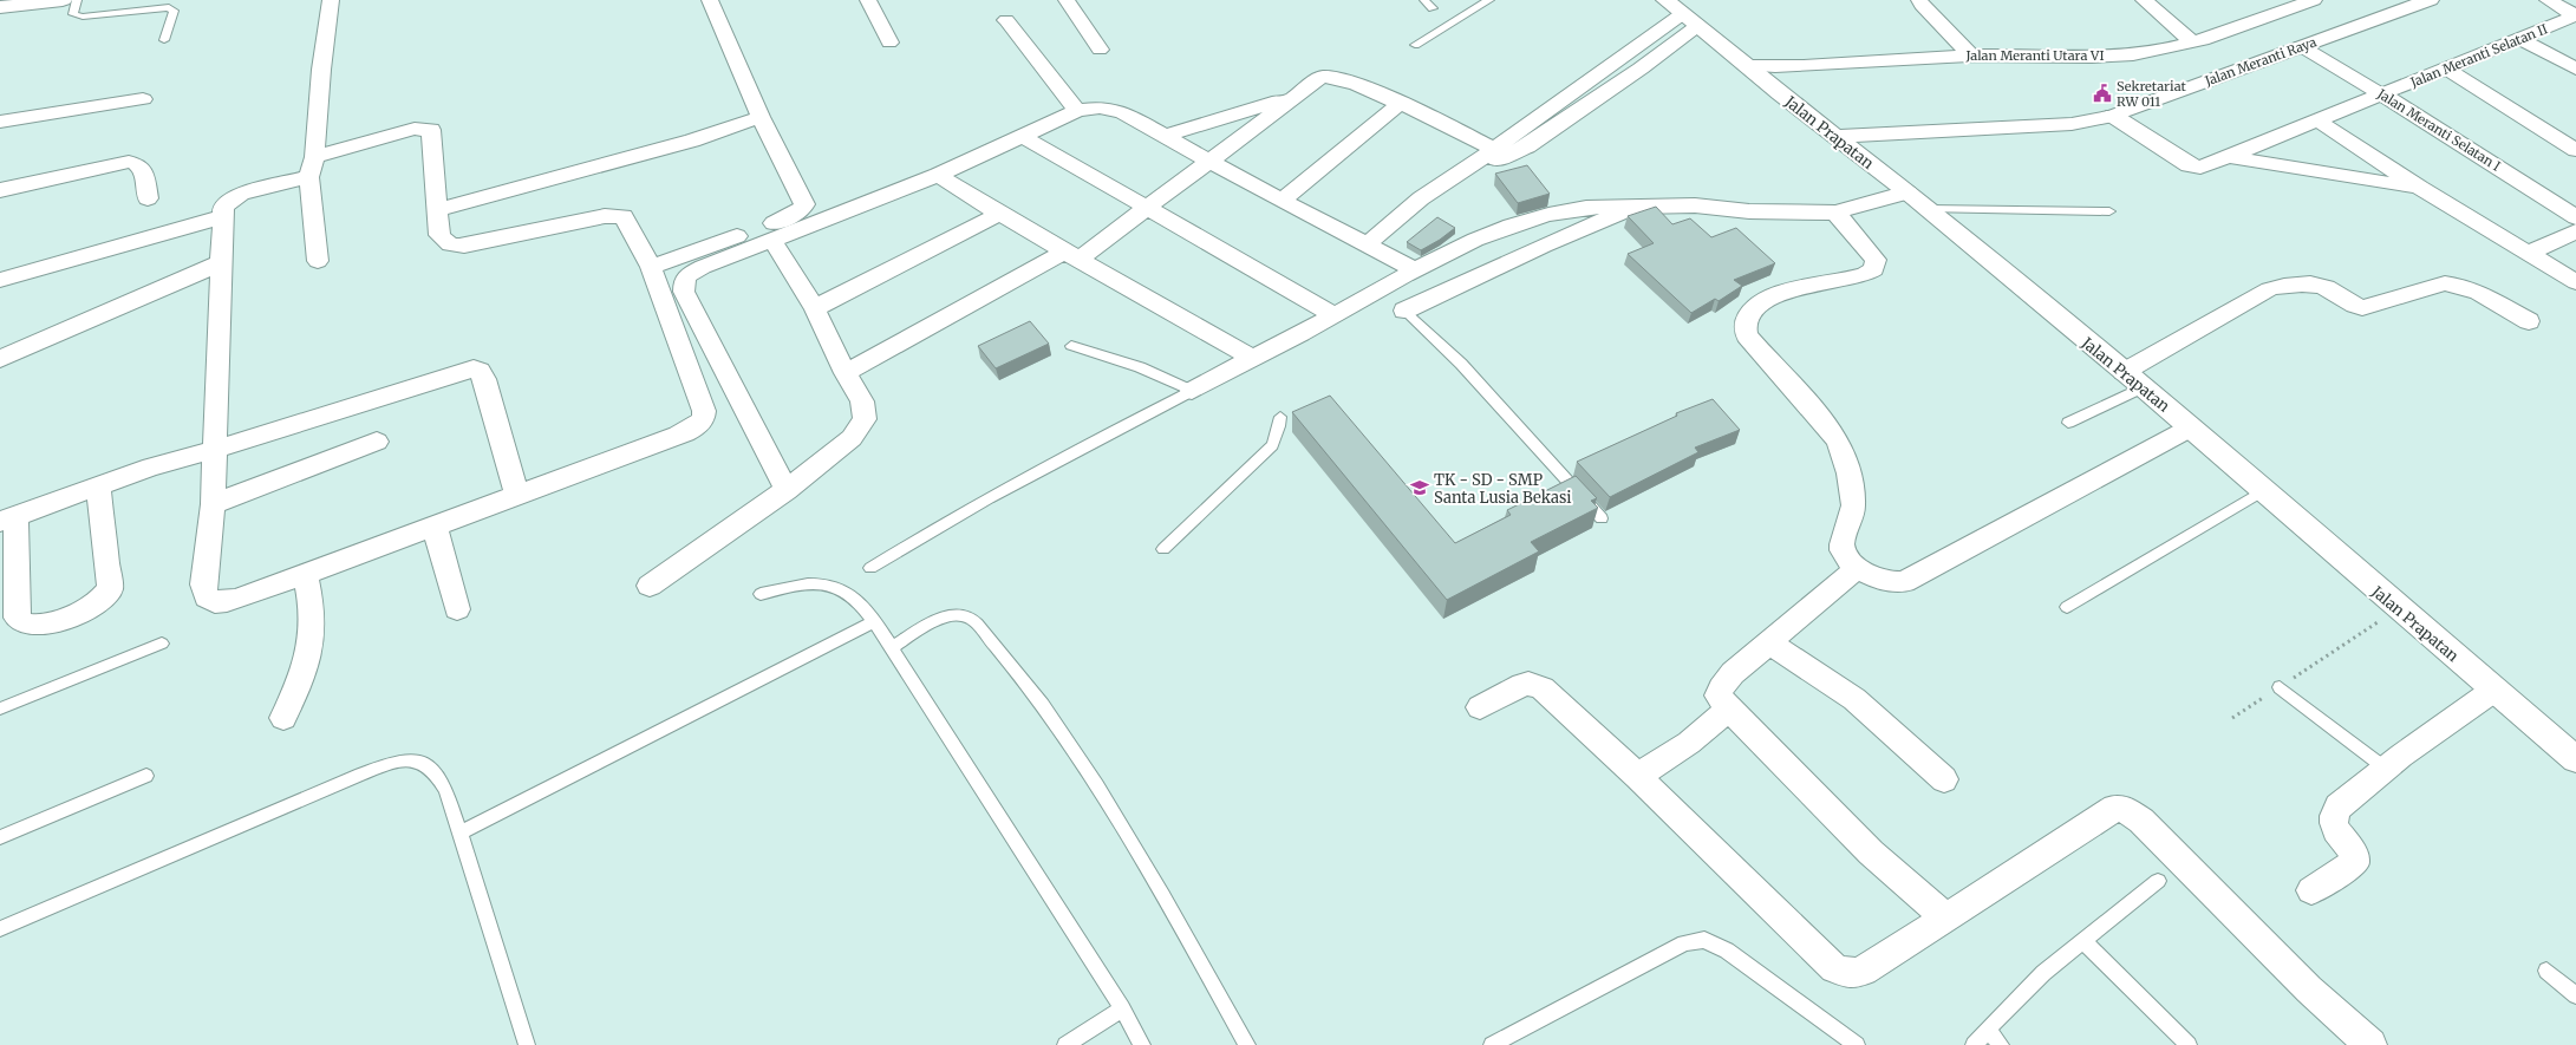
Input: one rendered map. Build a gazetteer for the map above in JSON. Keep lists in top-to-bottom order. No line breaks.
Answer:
{"streets":{"main road":["Jalan Meranti Raya","Jalan Prapatan"],"street":["Jalan Meranti Utara VI","Jalan Meranti Selatan II","Jalan Meranti Selatan I"]},"crossings":[["Jalan Meranti Utara VI","Jalan Prapatan"],["Jalan Meranti Selatan II","Jalan Meranti Raya"],["Jalan Meranti Selatan II","Jalan Meranti Selatan I"],["Jalan Meranti Raya","Jalan Meranti Selatan I"],["Jalan Meranti Raya","Jalan Prapatan"]],"places":{"public building":["Sekretariat RW 011"],"school or university":["TK - SD - SMP Santa Lusia Bekasi"]}}
